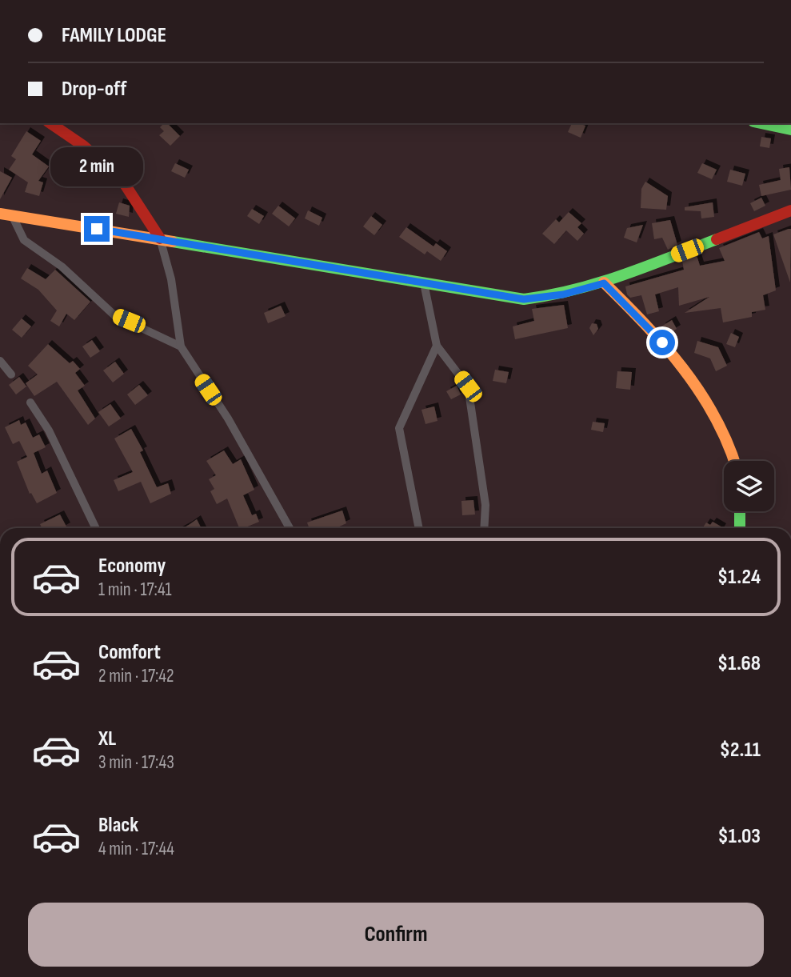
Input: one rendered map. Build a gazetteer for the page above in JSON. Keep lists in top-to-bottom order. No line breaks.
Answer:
{"page":{"banner":["FAMILY LODGE","Drop-off"],"bubble":"2 min","list":[{"name":"Economy","note":"1 min · 17:41","value":"$1.24"},{"name":"Comfort","note":"2 min · 17:42","value":"$1.68"},{"name":"XL","note":"3 min · 17:43","value":"$2.11"},{"name":"Black","note":"4 min · 17:44","value":"$1.03"}],"buttons":"Confirm"}}
